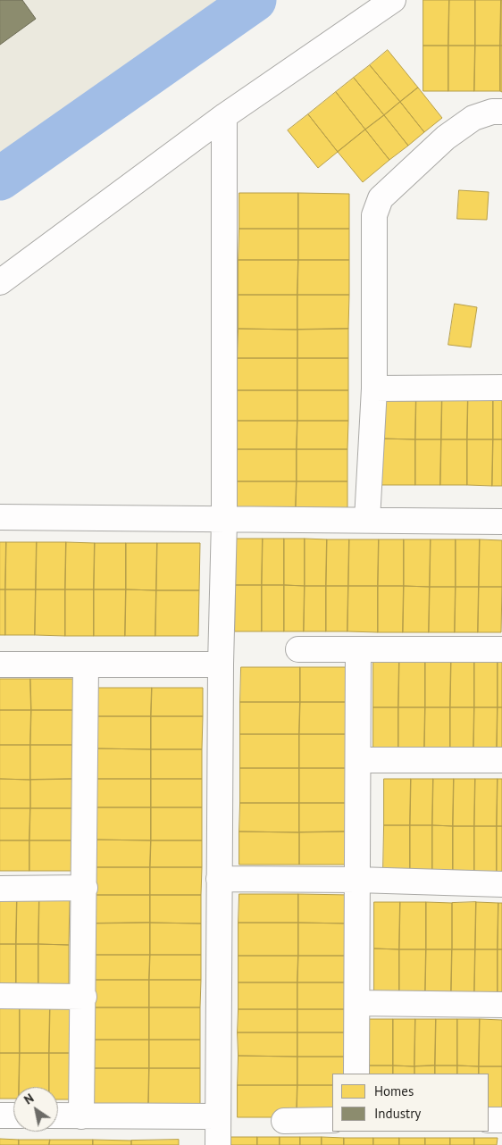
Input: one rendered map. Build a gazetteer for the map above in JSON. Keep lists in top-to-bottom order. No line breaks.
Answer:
{"legend":["Homes","Industry"],"north":"top left"}
